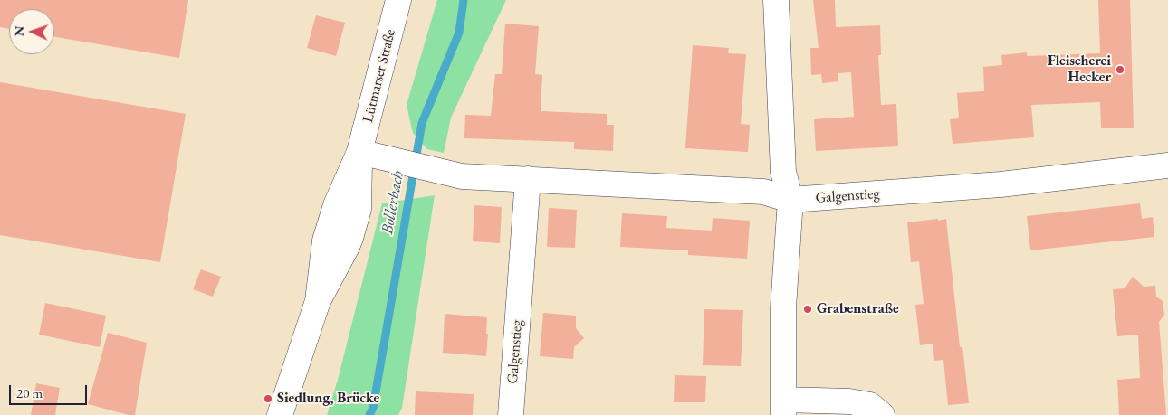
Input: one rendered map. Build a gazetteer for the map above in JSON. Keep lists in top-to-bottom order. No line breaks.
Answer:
{"streets":{"street":["Lütmarser Straße","Galgenstieg"]},"crossings":[["Lütmarser Straße","Galgenstieg"]],"water":["Bollerbach"],"places":["Fleischerei Hecker","Grabenstraße","Siedlung, Brücke"],"scale_bar":"20 m","north":"left"}
